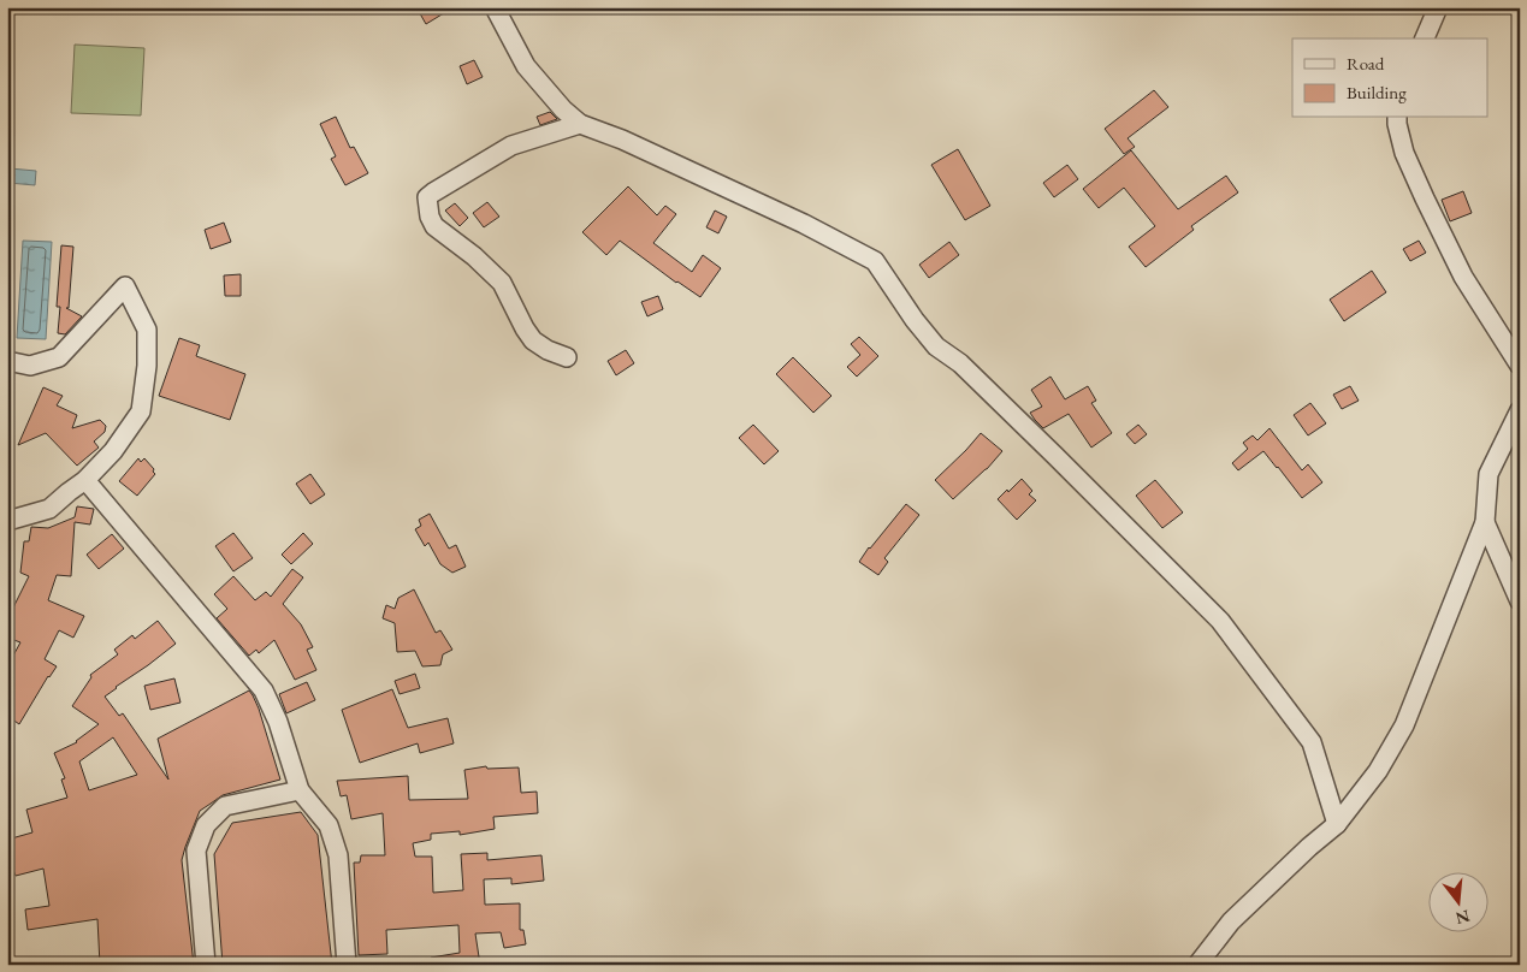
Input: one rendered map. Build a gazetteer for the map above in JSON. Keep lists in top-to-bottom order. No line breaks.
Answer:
{"legend":["Road","Building"],"north":"bottom"}
